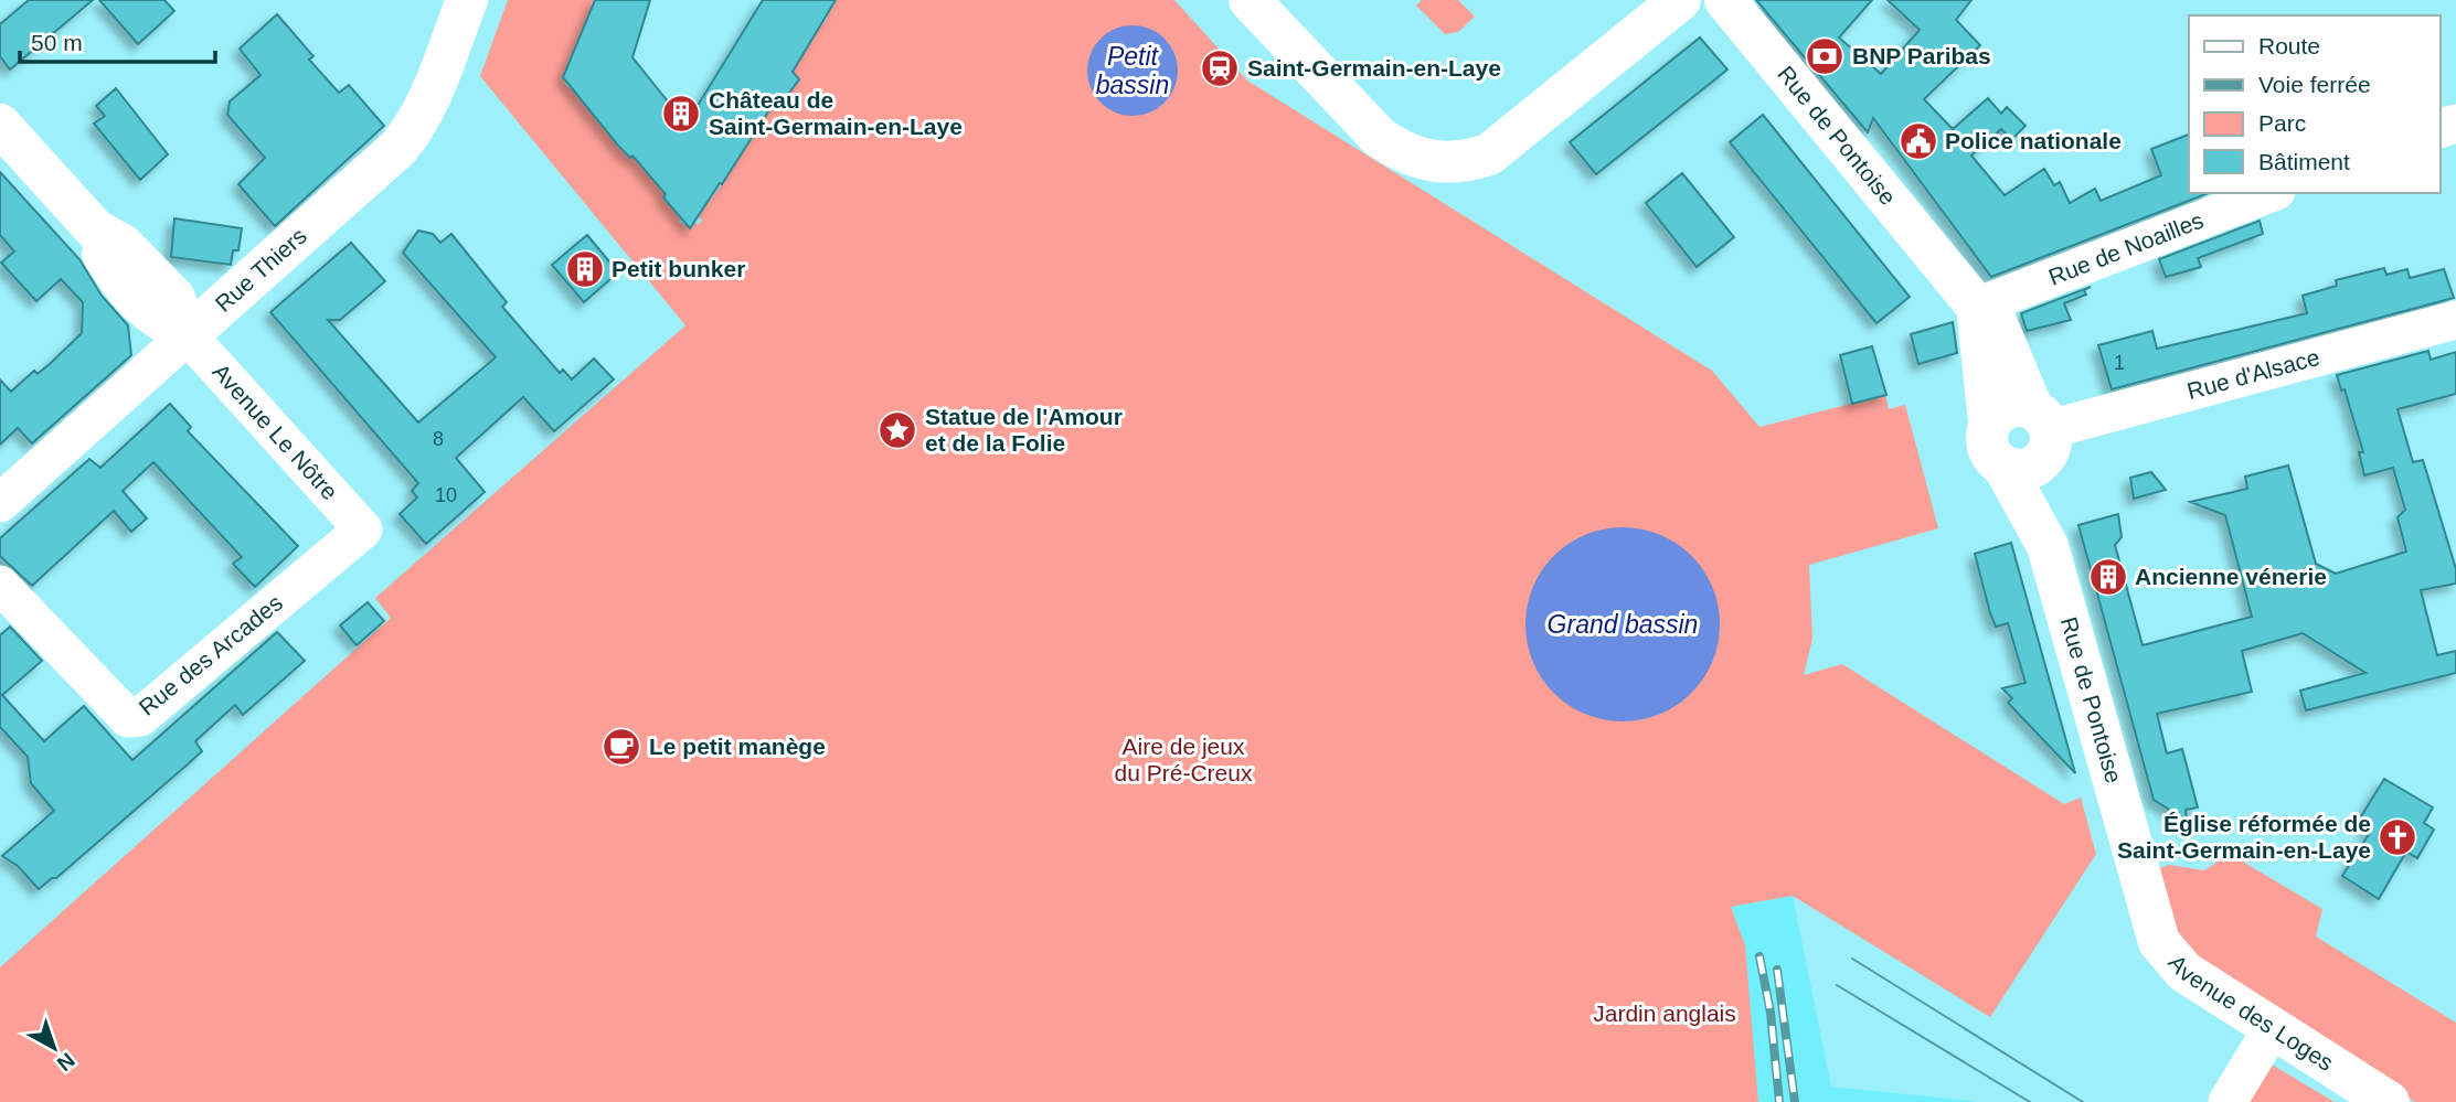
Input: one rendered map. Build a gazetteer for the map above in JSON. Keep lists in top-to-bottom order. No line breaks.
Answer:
{"streets":{"main road":["Rue de Pontoise","Rue Thiers","Avenue des Loges"],"street":["Rue de Noailles","Rue d'Alsace","Avenue Le Nôtre","Rue des Arcades"]},"crossings":[["Rue de Pontoise","Rue de Noailles"],["Rue de Pontoise","Rue d'Alsace"],["Rue de Pontoise","Avenue des Loges"],["Rue Thiers","Avenue Le Nôtre"],["Avenue Le Nôtre","Rue des Arcades"]],"water":["Petit bassin","Grand bassin"],"parks":["Aire de jeux du Pré-Creux","Jardin anglais"],"places":{"bank":["BNP Paribas"],"station":["Saint-Germain-en-Laye"],"building":["Château de Saint-Germain-en-Laye","Petit bunker","Ancienne vénerie"],"public building":["Police nationale"],"place":["Statue de l'Amour et de la Folie"],"cafe":["Le petit manège"],"church":["Église réformée de Saint-Germain-en-Laye"]},"house_numbers":["1","8","10"],"legend":["Route","Voie ferrée","Parc","Bâtiment"],"scale_bar":"50 m","north":"bottom right"}
